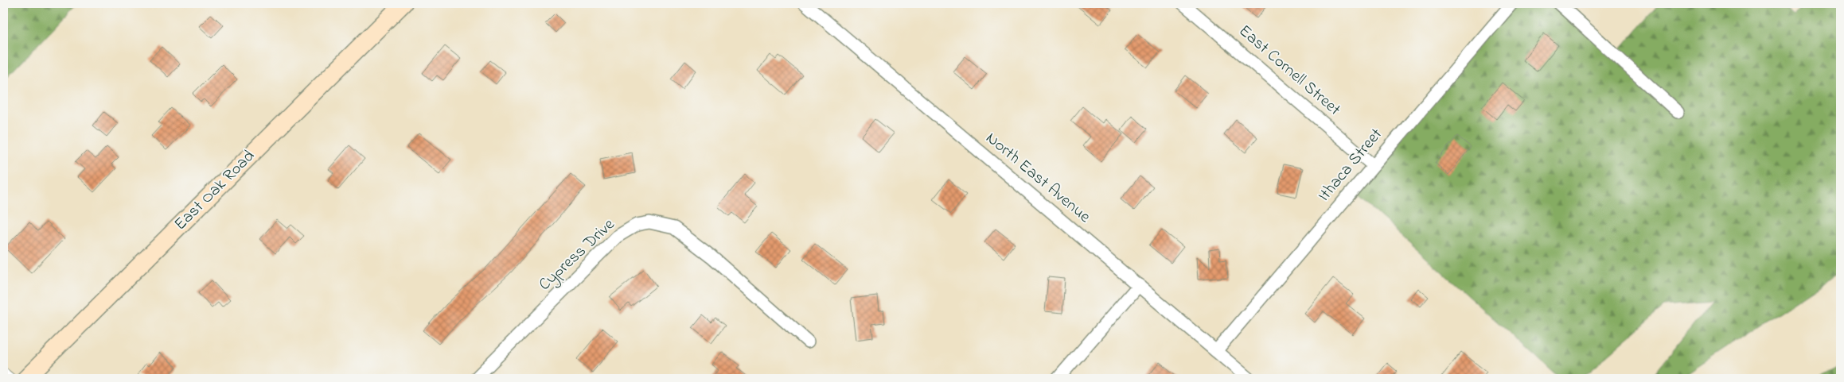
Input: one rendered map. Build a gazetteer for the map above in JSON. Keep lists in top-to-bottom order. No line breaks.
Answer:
{"streets":{"street":["East Cornell Street","Ithaca Street","North East Avenue","East Oak Road","Cypress Drive"]},"crossings":[["East Cornell Street","Ithaca Street"],["Ithaca Street","North East Avenue"]]}
